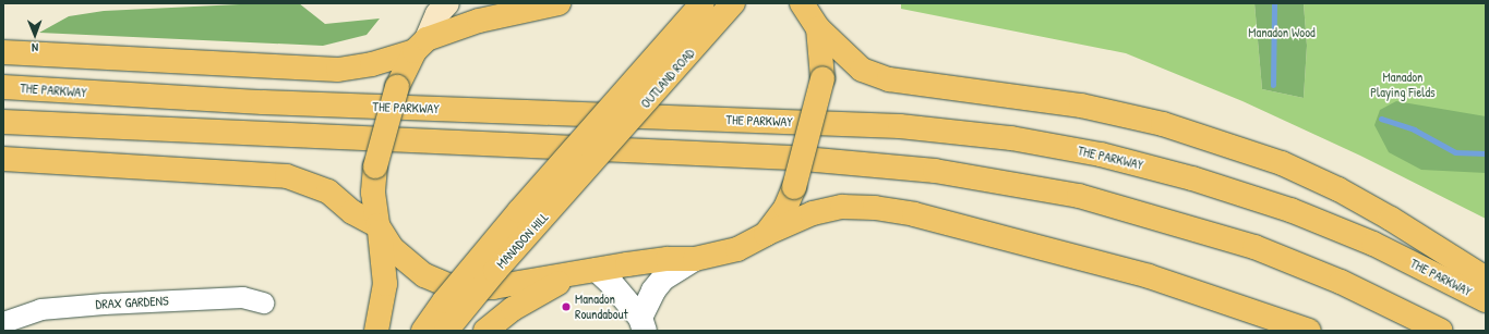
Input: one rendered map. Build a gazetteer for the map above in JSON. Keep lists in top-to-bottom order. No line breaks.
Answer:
{"streets":{"main road":["OUTLAND ROAD","THE PARKWAY","MANADON HILL"],"street":["DRAX GARDENS"]},"crossings":[["OUTLAND ROAD","MANADON HILL"]],"parks":["Manadon Wood","Manadon Playing Fields"],"places":["Manadon Roundabout"],"north":"bottom"}
